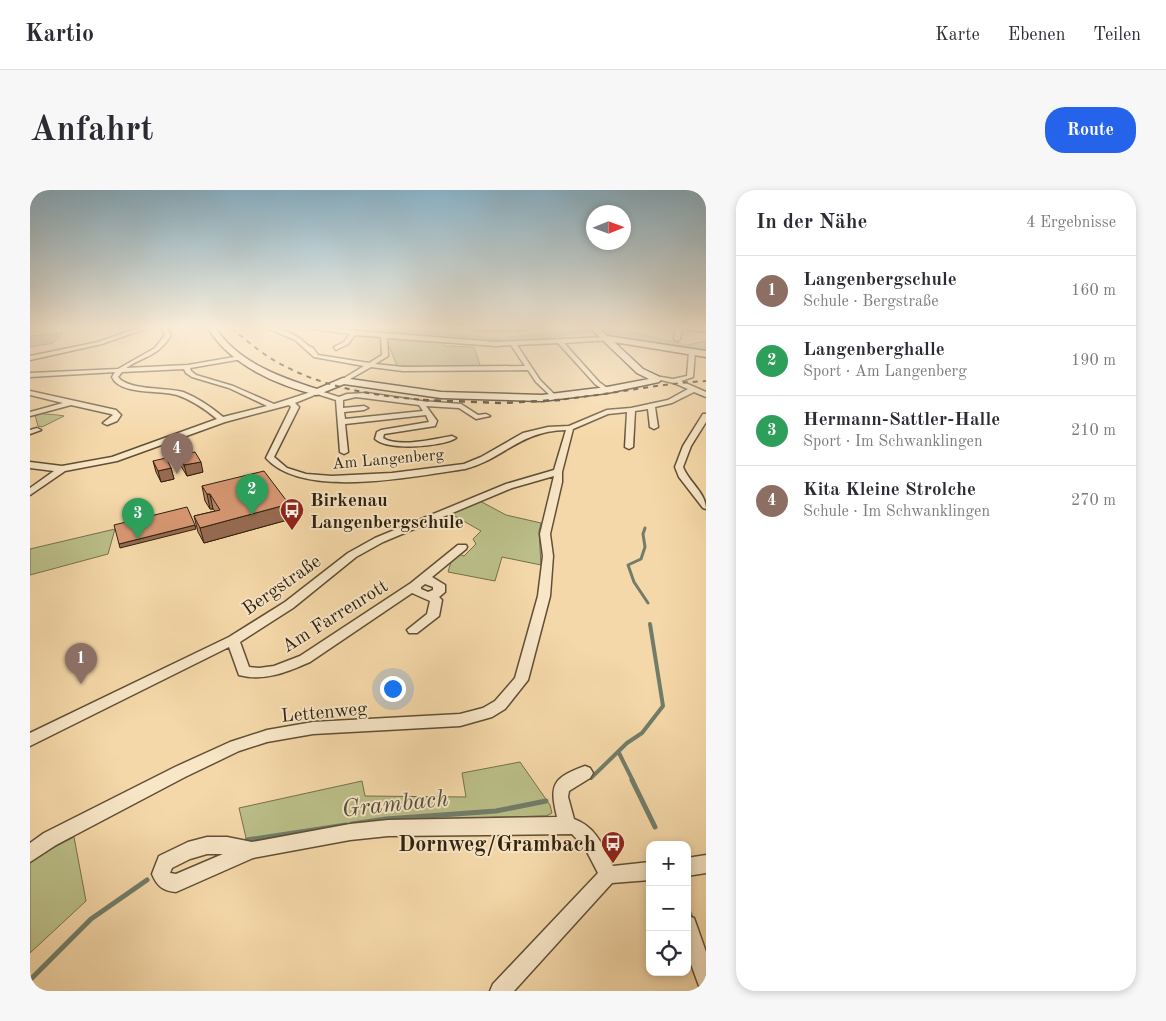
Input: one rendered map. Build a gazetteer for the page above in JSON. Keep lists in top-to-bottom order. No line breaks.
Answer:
{"streets":{"street":["Am Langenberg","Bergstraße","Am Farrenrott","Lettenweg"]},"crossings":[["Am Langenberg","Lettenweg"],["Bergstraße","Am Farrenrott"],["Bergstraße","Lettenweg"]],"water":["Grambach"],"places":{"bus stop":["Birkenau Langenbergschule","Dornweg/Grambach"]},"north":"right","page":{"header":"Kartio","nav":["Karte","Ebenen","Teilen"],"buttons":"Route","title":"Anfahrt","heading":["In der Nähe","4 Ergebnisse"],"list":[{"mark":"1","name":"Langenbergschule","note":"Schule · Bergstraße","value":"160 m"},{"mark":"2","name":"Langenberghalle","note":"Sport · Am Langenberg","value":"190 m"},{"mark":"3","name":"Hermann-Sattler-Halle","note":"Sport · Im Schwanklingen","value":"210 m"},{"mark":"4","name":"Kita Kleine Strolche","note":"Schule · Im Schwanklingen","value":"270 m"}],"pins":["4","2","3","1"],"map_buttons":["+","−"]}}
